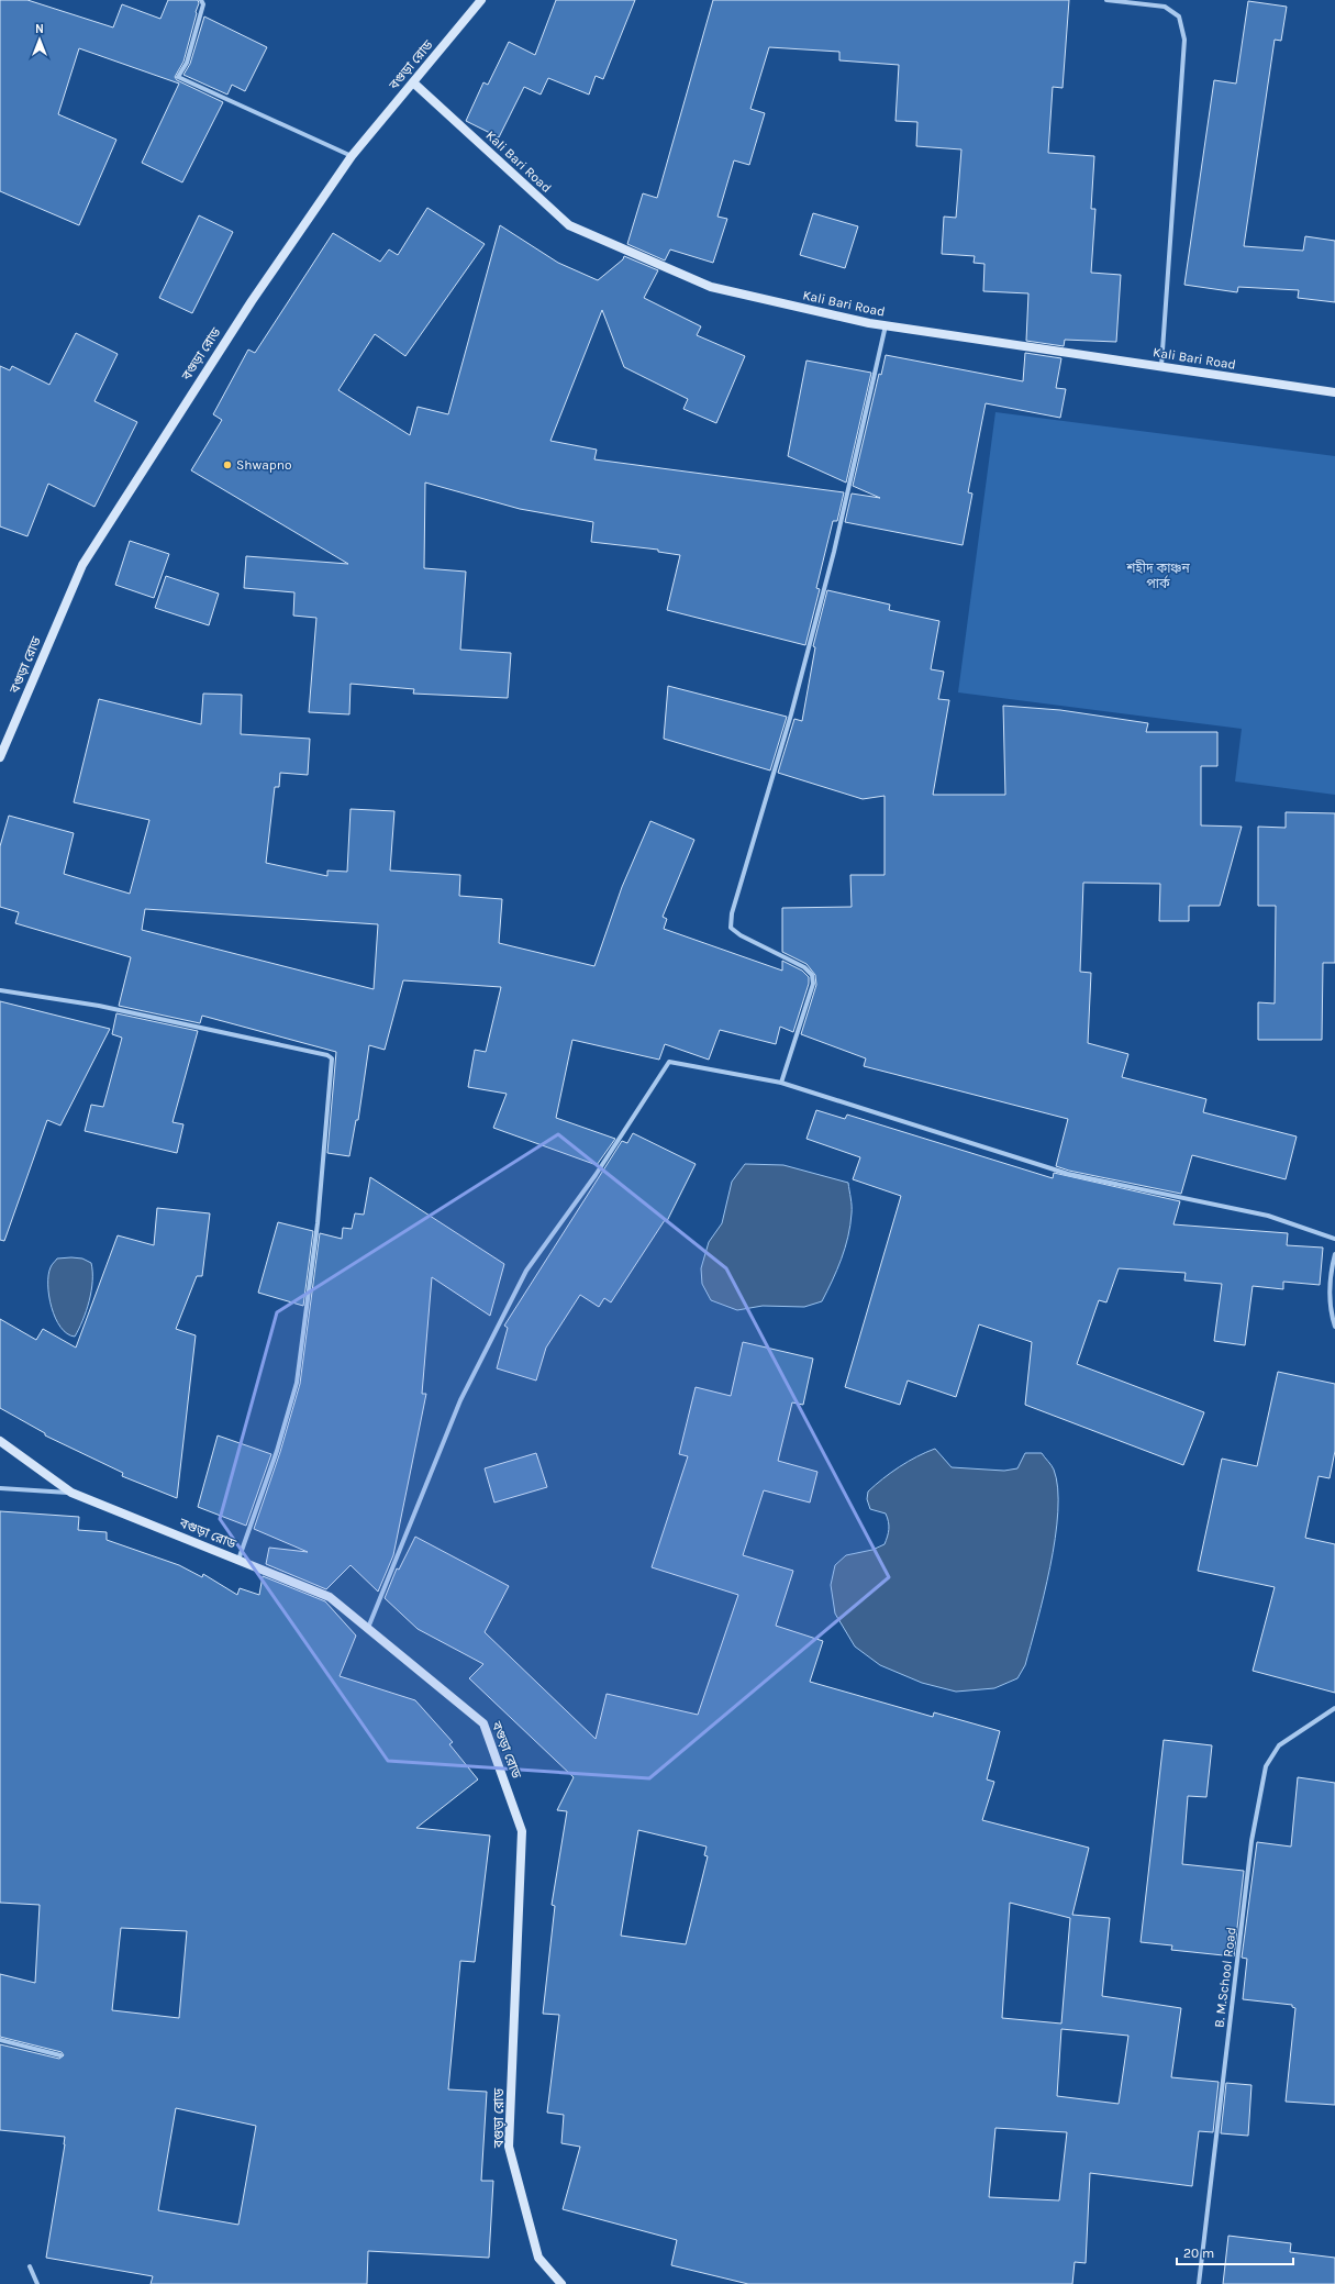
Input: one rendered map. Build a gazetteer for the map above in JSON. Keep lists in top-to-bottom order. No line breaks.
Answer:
{"streets":{"main road":["বগুড়া রোড","Kali Bari Road"],"street":["B. M.School Road"]},"crossings":[["বগুড়া রোড","Kali Bari Road"]],"parks":["শহীদ কাঞ্চন পার্ক"],"places":["Shwapno"],"scale_bar":"20 m","north":"top"}
